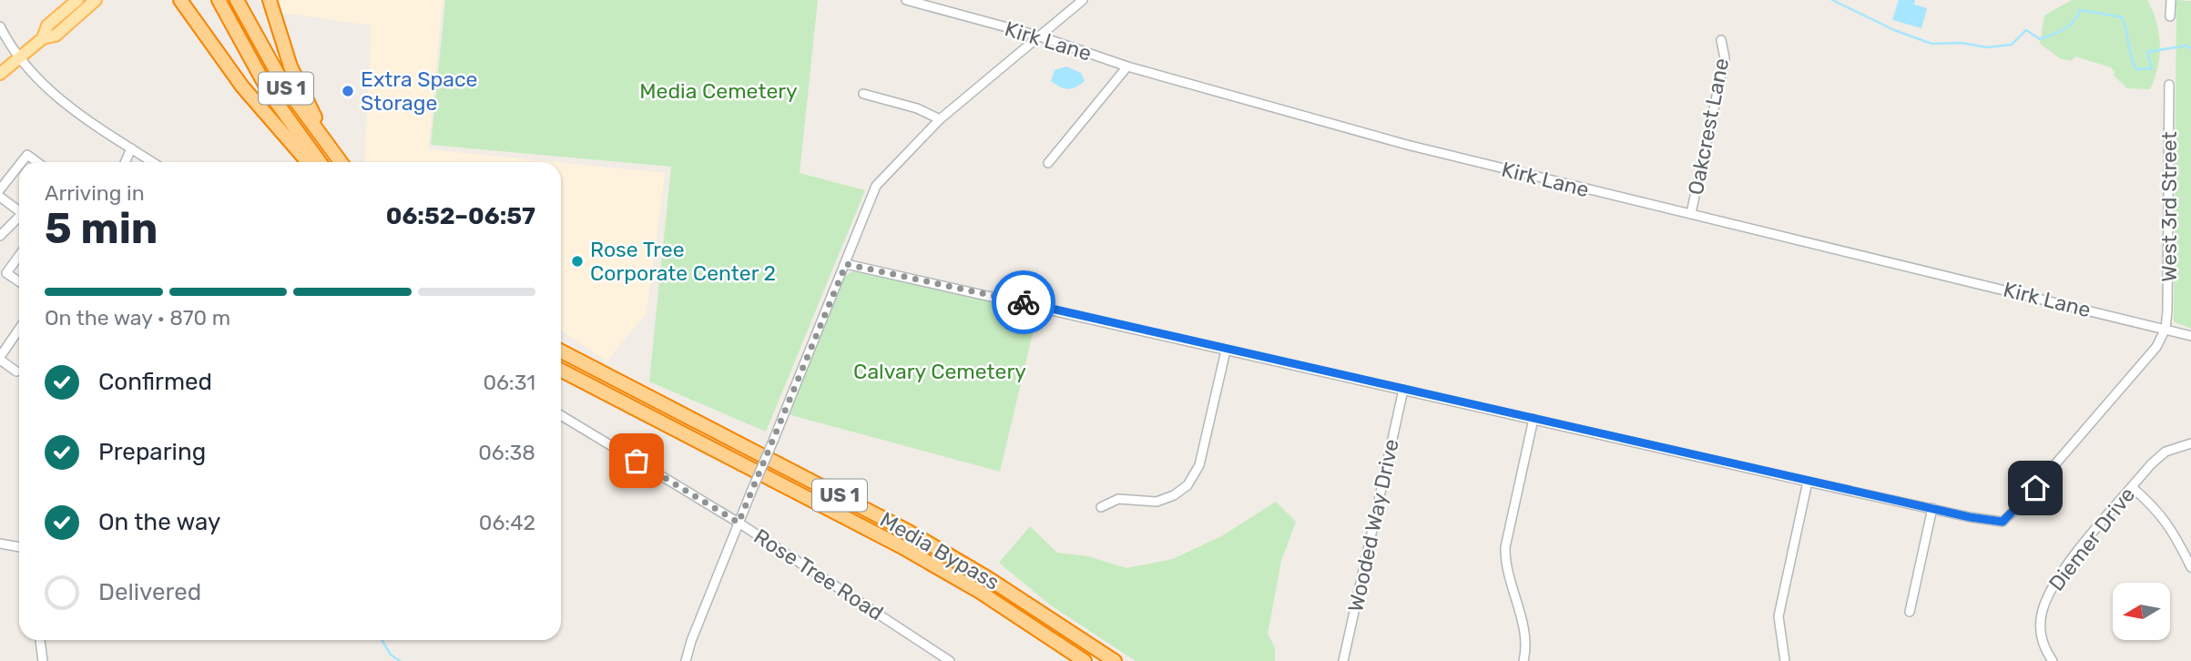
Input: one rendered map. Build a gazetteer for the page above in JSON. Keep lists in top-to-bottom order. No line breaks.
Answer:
{"streets":{"highway":["US 1","Media Bypass"],"street":["Kirk Lane","Oakcrest Lane","West 3rd Street","Wooded Way Drive","Diemer Drive","Rose Tree Road"]},"crossings":[["Kirk Lane","Oakcrest Lane"],["Kirk Lane","West 3rd Street"]],"parks":["Media Cemetery","Calvary Cemetery"],"places":["Extra Space Storage","Rose Tree Corporate Center 2"],"north":"left","page":{"heading":["5 min","Arriving in","06:52–06:57"],"bar":"On the way · 870 m","list":[["Confirmed","06:31"],["Preparing","06:38"],["On the way","06:42"],"Delivered"]}}
